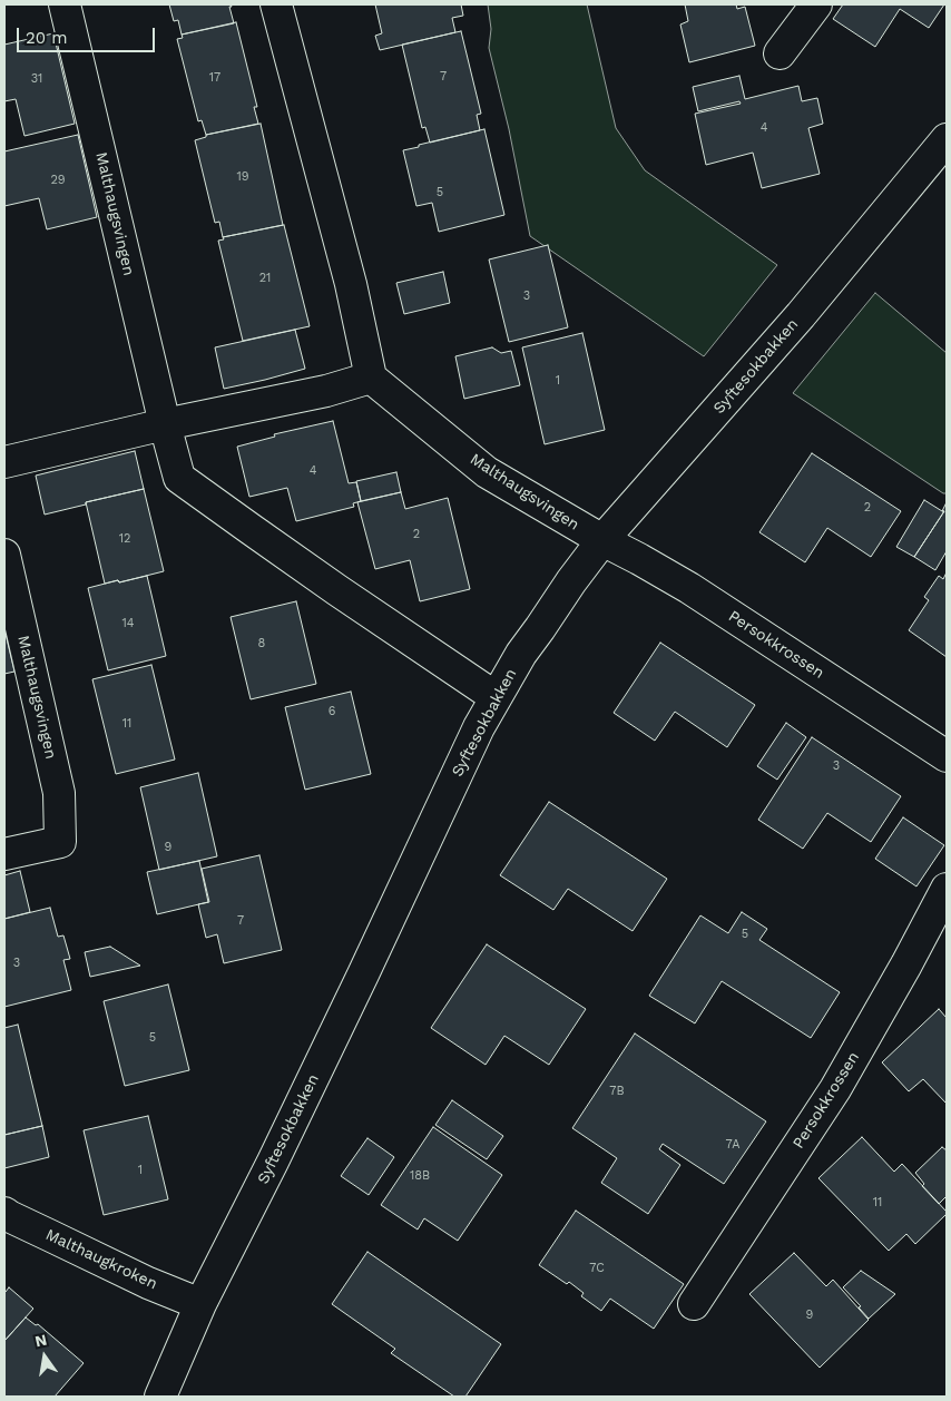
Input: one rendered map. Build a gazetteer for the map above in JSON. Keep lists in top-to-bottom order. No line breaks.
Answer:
{"streets":{"street":["Malthaugsvingen","Syftesokbakken","Persokkrossen","Malthaugkroken"]},"crossings":[["Malthaugsvingen","Syftesokbakken"],["Malthaugsvingen","Persokkrossen"],["Syftesokbakken","Persokkrossen"],["Syftesokbakken","Malthaugkroken"]],"house_numbers":["7","17","31","4","19","29","5","21","3","1","4","2","2","12","14","8","6","11","3","9","7","5","3","5","7B","7A","1","18B","11","7C","9"],"scale_bar":"20 m","north":"top"}
